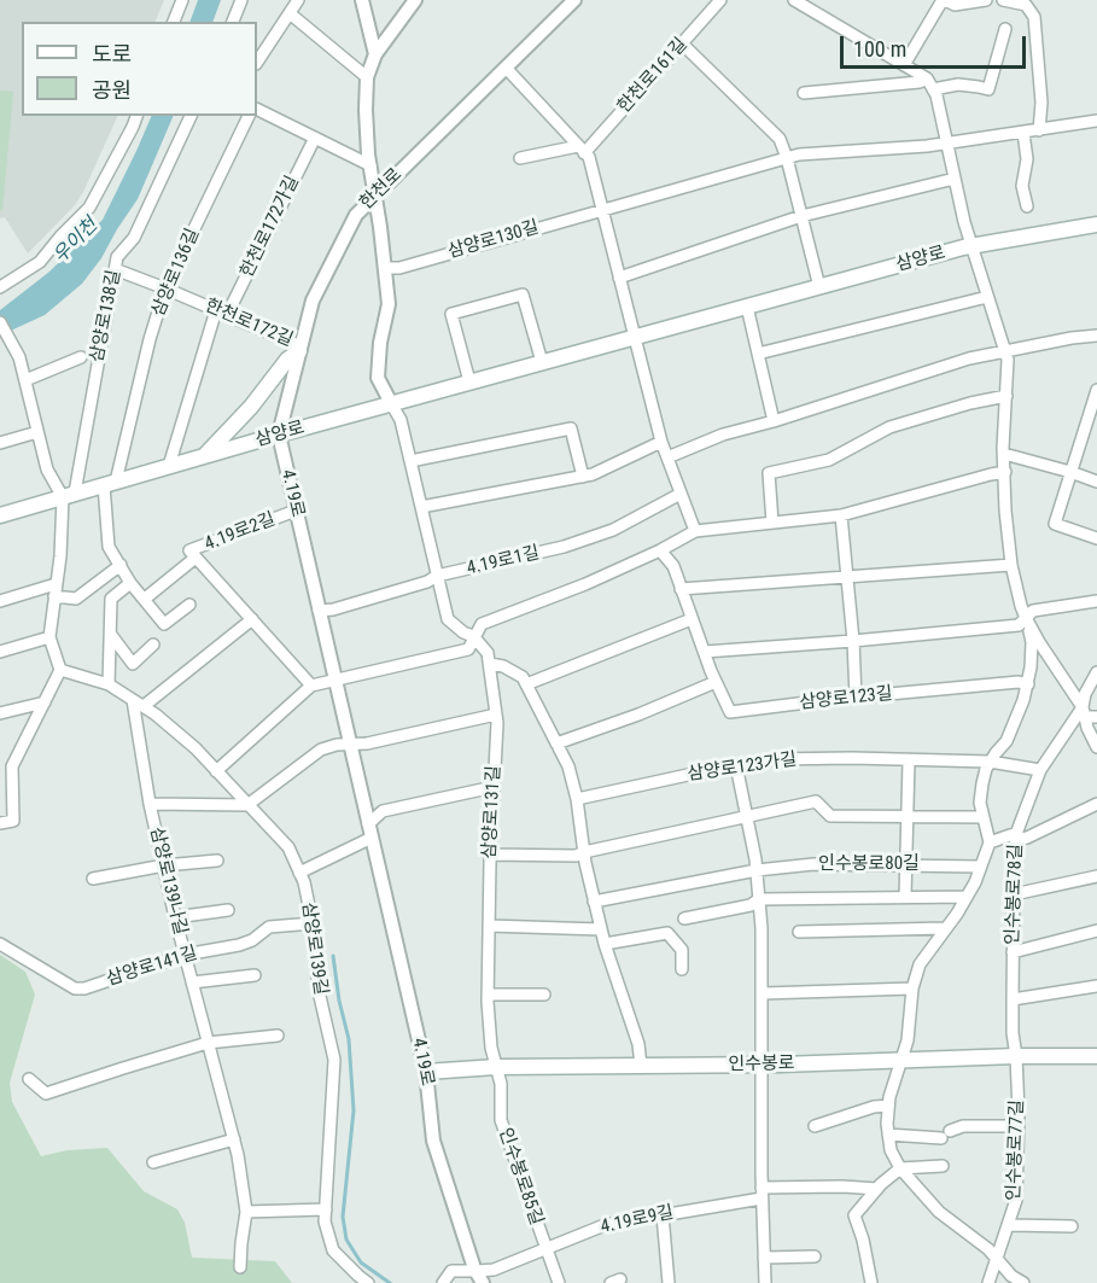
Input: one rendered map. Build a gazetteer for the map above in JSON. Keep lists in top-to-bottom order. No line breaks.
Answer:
{"streets":{"main road":["삼양로","인수봉로"],"street":["한천로161길","한천로","한천로172가길","삼양로130길","삼양로136길","삼양로138길","한천로172길","4.19로","4.19로2길","4.19로1길","삼양로123길","삼양로123가길","삼양로131길","인수봉로80길","삼양로139나길","인수봉로78길","삼양로139길","삼양로141길","인수봉로77길","인수봉로85길","4.19로9길"]},"crossings":[["한천로","삼양로"],["한천로","한천로172길"],["한천로","4.19로"],["한천로172가길","한천로172길"],["삼양로","삼양로136길"],["삼양로","삼양로138길"],["삼양로","4.19로"],["삼양로","삼양로131길"],["삼양로136길","한천로172길"],["삼양로138길","한천로172길"],["4.19로","4.19로2길"],["4.19로","4.19로1길"],["4.19로","인수봉로"],["4.19로","4.19로9길"],["4.19로1길","삼양로131길"],["삼양로123가길","인수봉로78길"],["삼양로131길","인수봉로"],["삼양로131길","인수봉로85길"],["삼양로139나길","삼양로139길"],["삼양로139나길","삼양로141길"],["인수봉로78길","인수봉로"],["인수봉로78길","인수봉로77길"],["삼양로139길","삼양로141길"],["인수봉로","인수봉로77길"],["인수봉로","인수봉로85길"],["인수봉로85길","4.19로9길"]],"water":["우이천"],"legend":["도로","공원"],"scale_bar":"100 m"}
